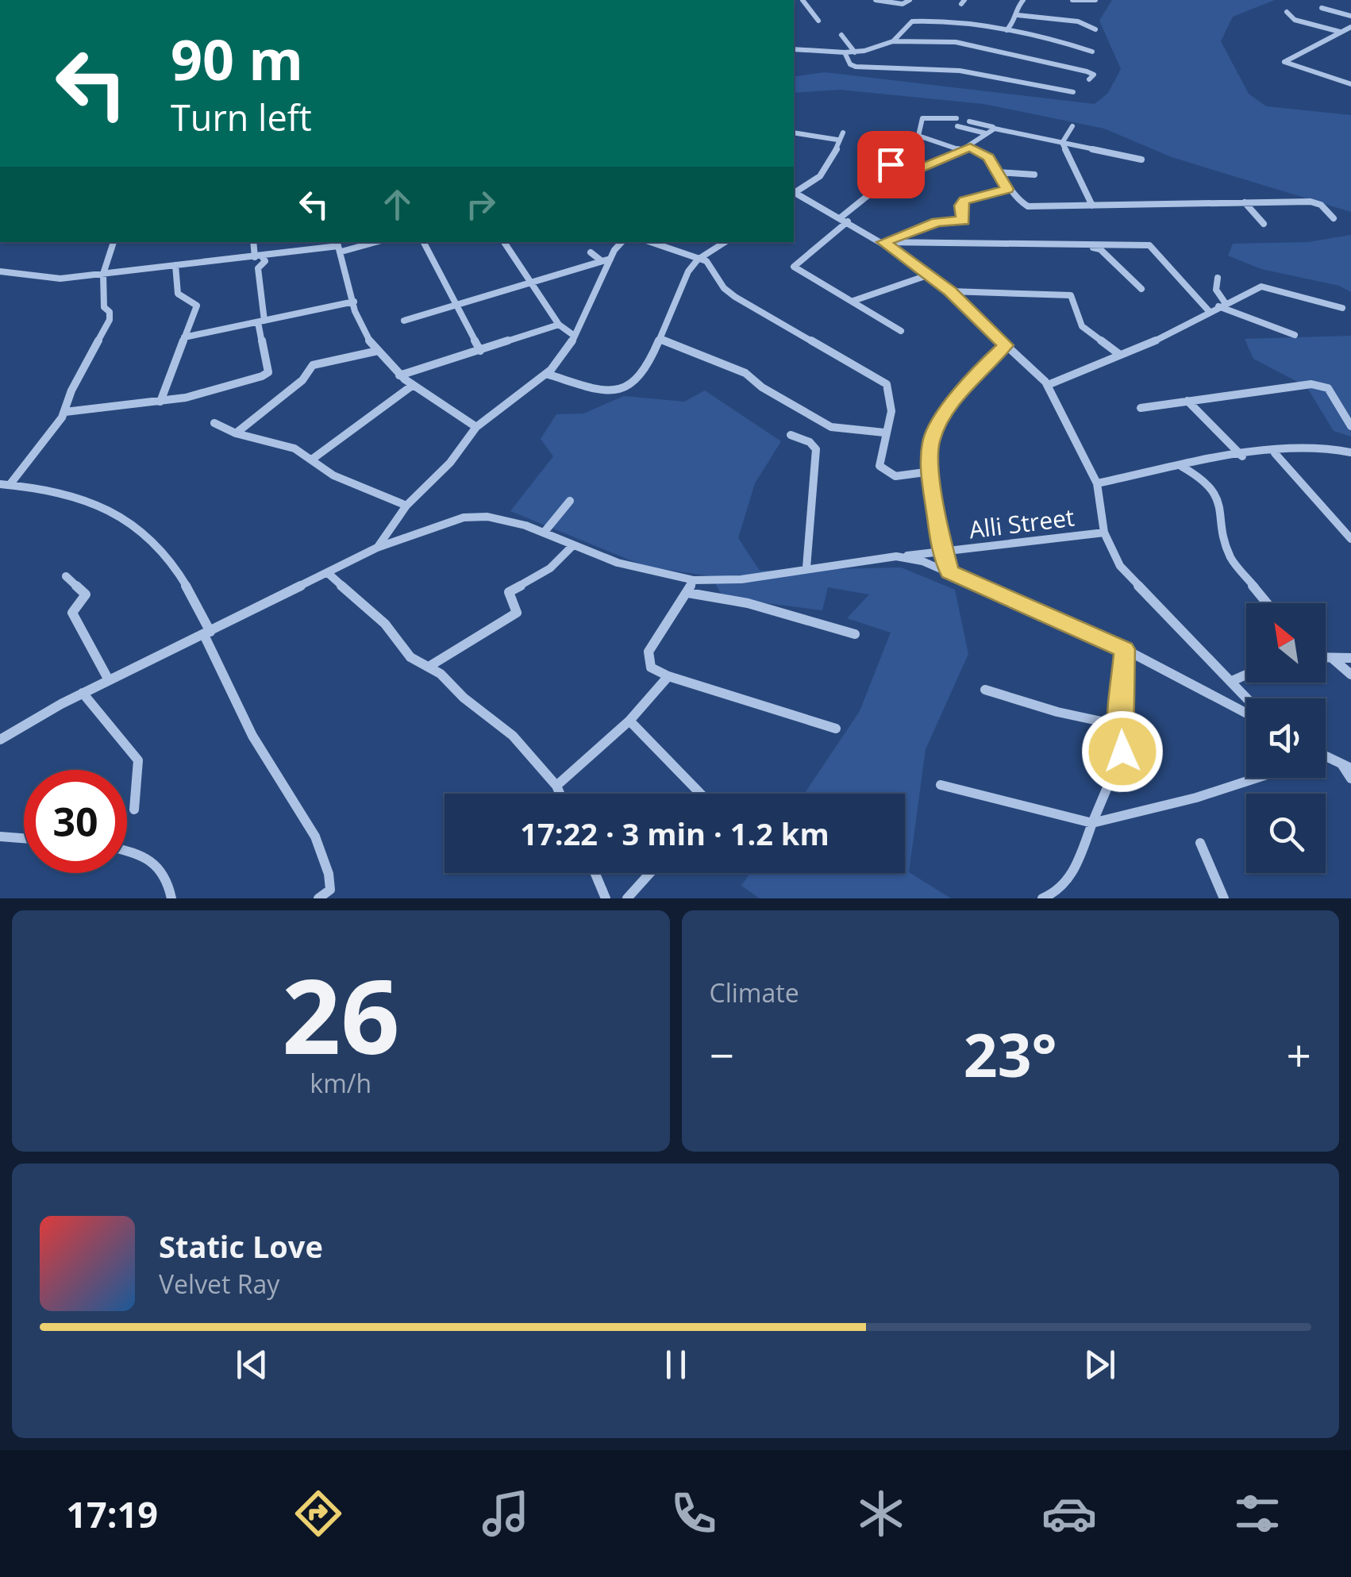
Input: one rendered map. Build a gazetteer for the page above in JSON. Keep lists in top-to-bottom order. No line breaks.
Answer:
{"streets":{"street":["Alli Street"]},"north":"top left","page":{"turn":["90 m","Turn left"],"limit":"30","trip":"17:22 · 3 min · 1.2 km","tile":[["26","km/h"],"Climate"],"heat":["−","23°","+"],"song":["Static Love","Velvet Ray"],"tabs":"17:19"}}
